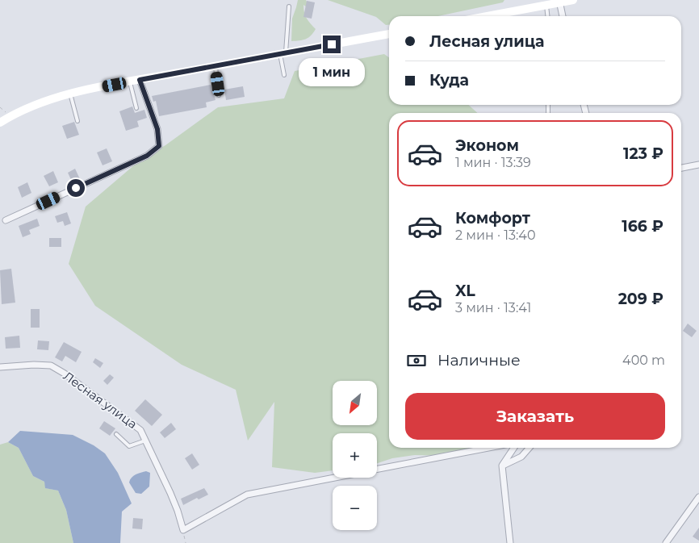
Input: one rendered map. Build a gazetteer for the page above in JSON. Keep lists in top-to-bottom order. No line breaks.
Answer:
{"streets":{"street":["Лесная улица"]},"north":"bottom left","page":{"banner":["Лесная улица","Куда"],"bubble":"1 мин","list":[{"name":"Эконом","note":"1 мин · 13:39","value":"123 ₽"},{"name":"Комфорт","note":"2 мин · 13:40","value":"166 ₽"},{"name":"XL","note":"3 мин · 13:41","value":"209 ₽"}],"pay":["Наличные","400 m"],"map_buttons":["+","−"],"buttons":"Заказать"}}
